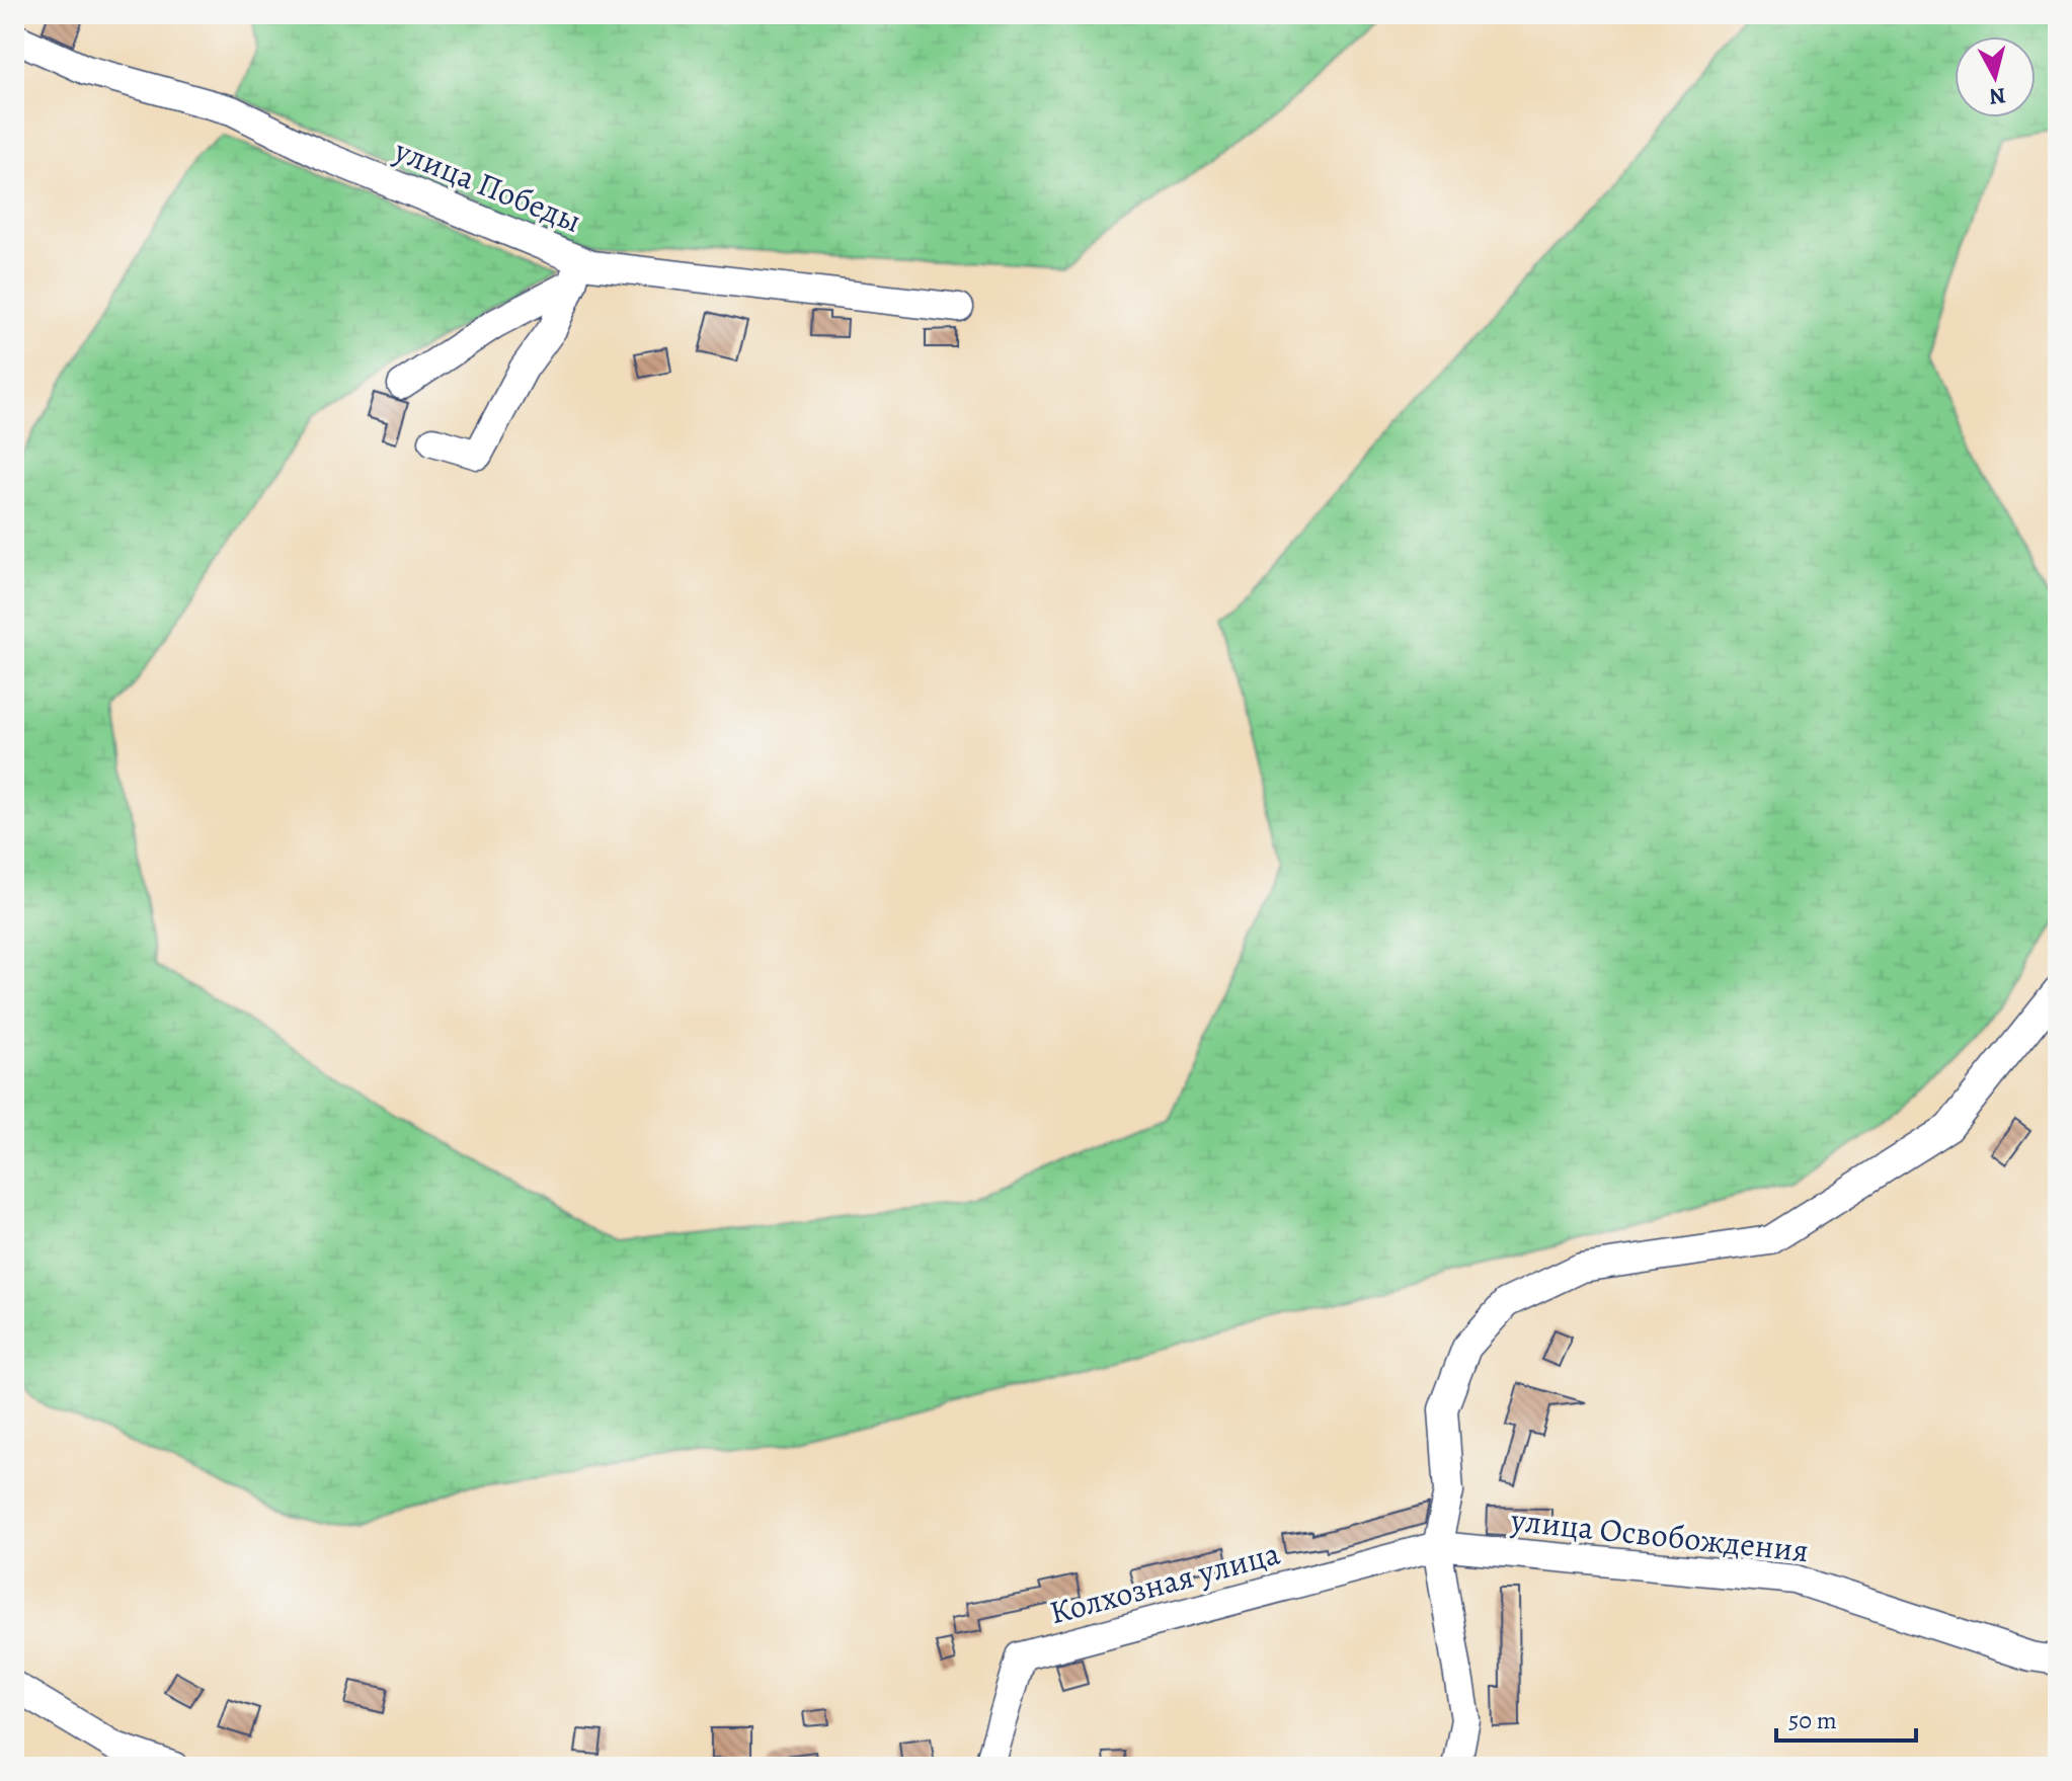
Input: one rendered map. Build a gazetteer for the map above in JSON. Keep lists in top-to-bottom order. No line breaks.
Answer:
{"streets":{"street":["улица Победы","улица Освобождения","Колхозная улица"]},"crossings":[["улица Освобождения","Колхозная улица"]],"scale_bar":"50 m","north":"bottom"}
